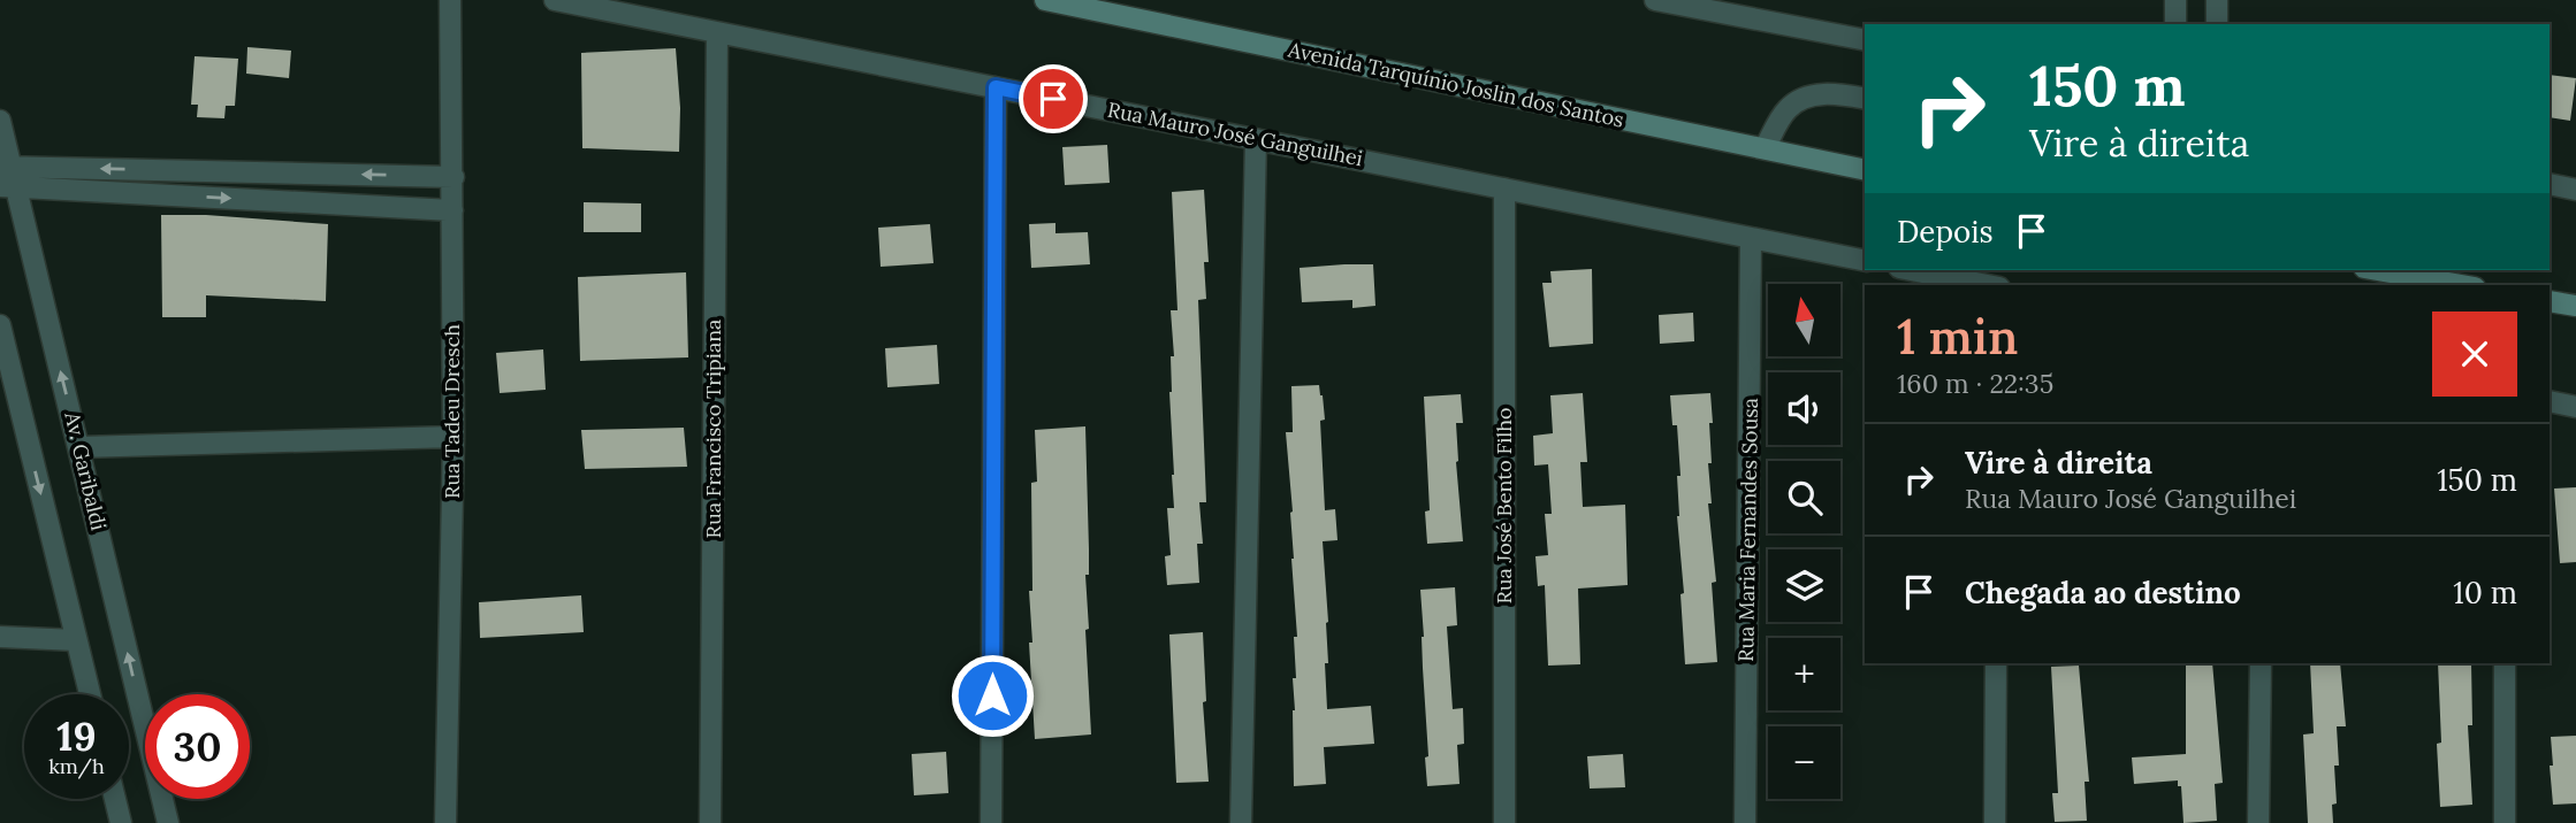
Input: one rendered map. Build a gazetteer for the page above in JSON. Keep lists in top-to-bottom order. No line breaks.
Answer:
{"streets":{"street":["Avenida Tarquínio Joslin dos Santos","Rua Mauro José Ganguilhei","Rua Tadeu Dresch","Rua Francisco Tripiana","Av. Garibaldi","Rua José Bento Filho","Rua Maria Fernandes Sousa"]},"crossings":[["Rua Mauro José Ganguilhei","Rua Francisco Tripiana"],["Rua Mauro José Ganguilhei","Rua José Bento Filho"],["Rua Mauro José Ganguilhei","Rua Maria Fernandes Sousa"]],"north":"top","page":{"turn":["150 m","Vire à direita"],"then":"Depois","map_buttons":["+","−"],"heading":["1 min","160 m · 22:35"],"list":[{"name":"Vire à direita","note":"Rua Mauro José Ganguilhei","value":"150 m"},{"name":"Chegada ao destino","value":"10 m"}],"speed":"19 km/h","limit":"30"}}
